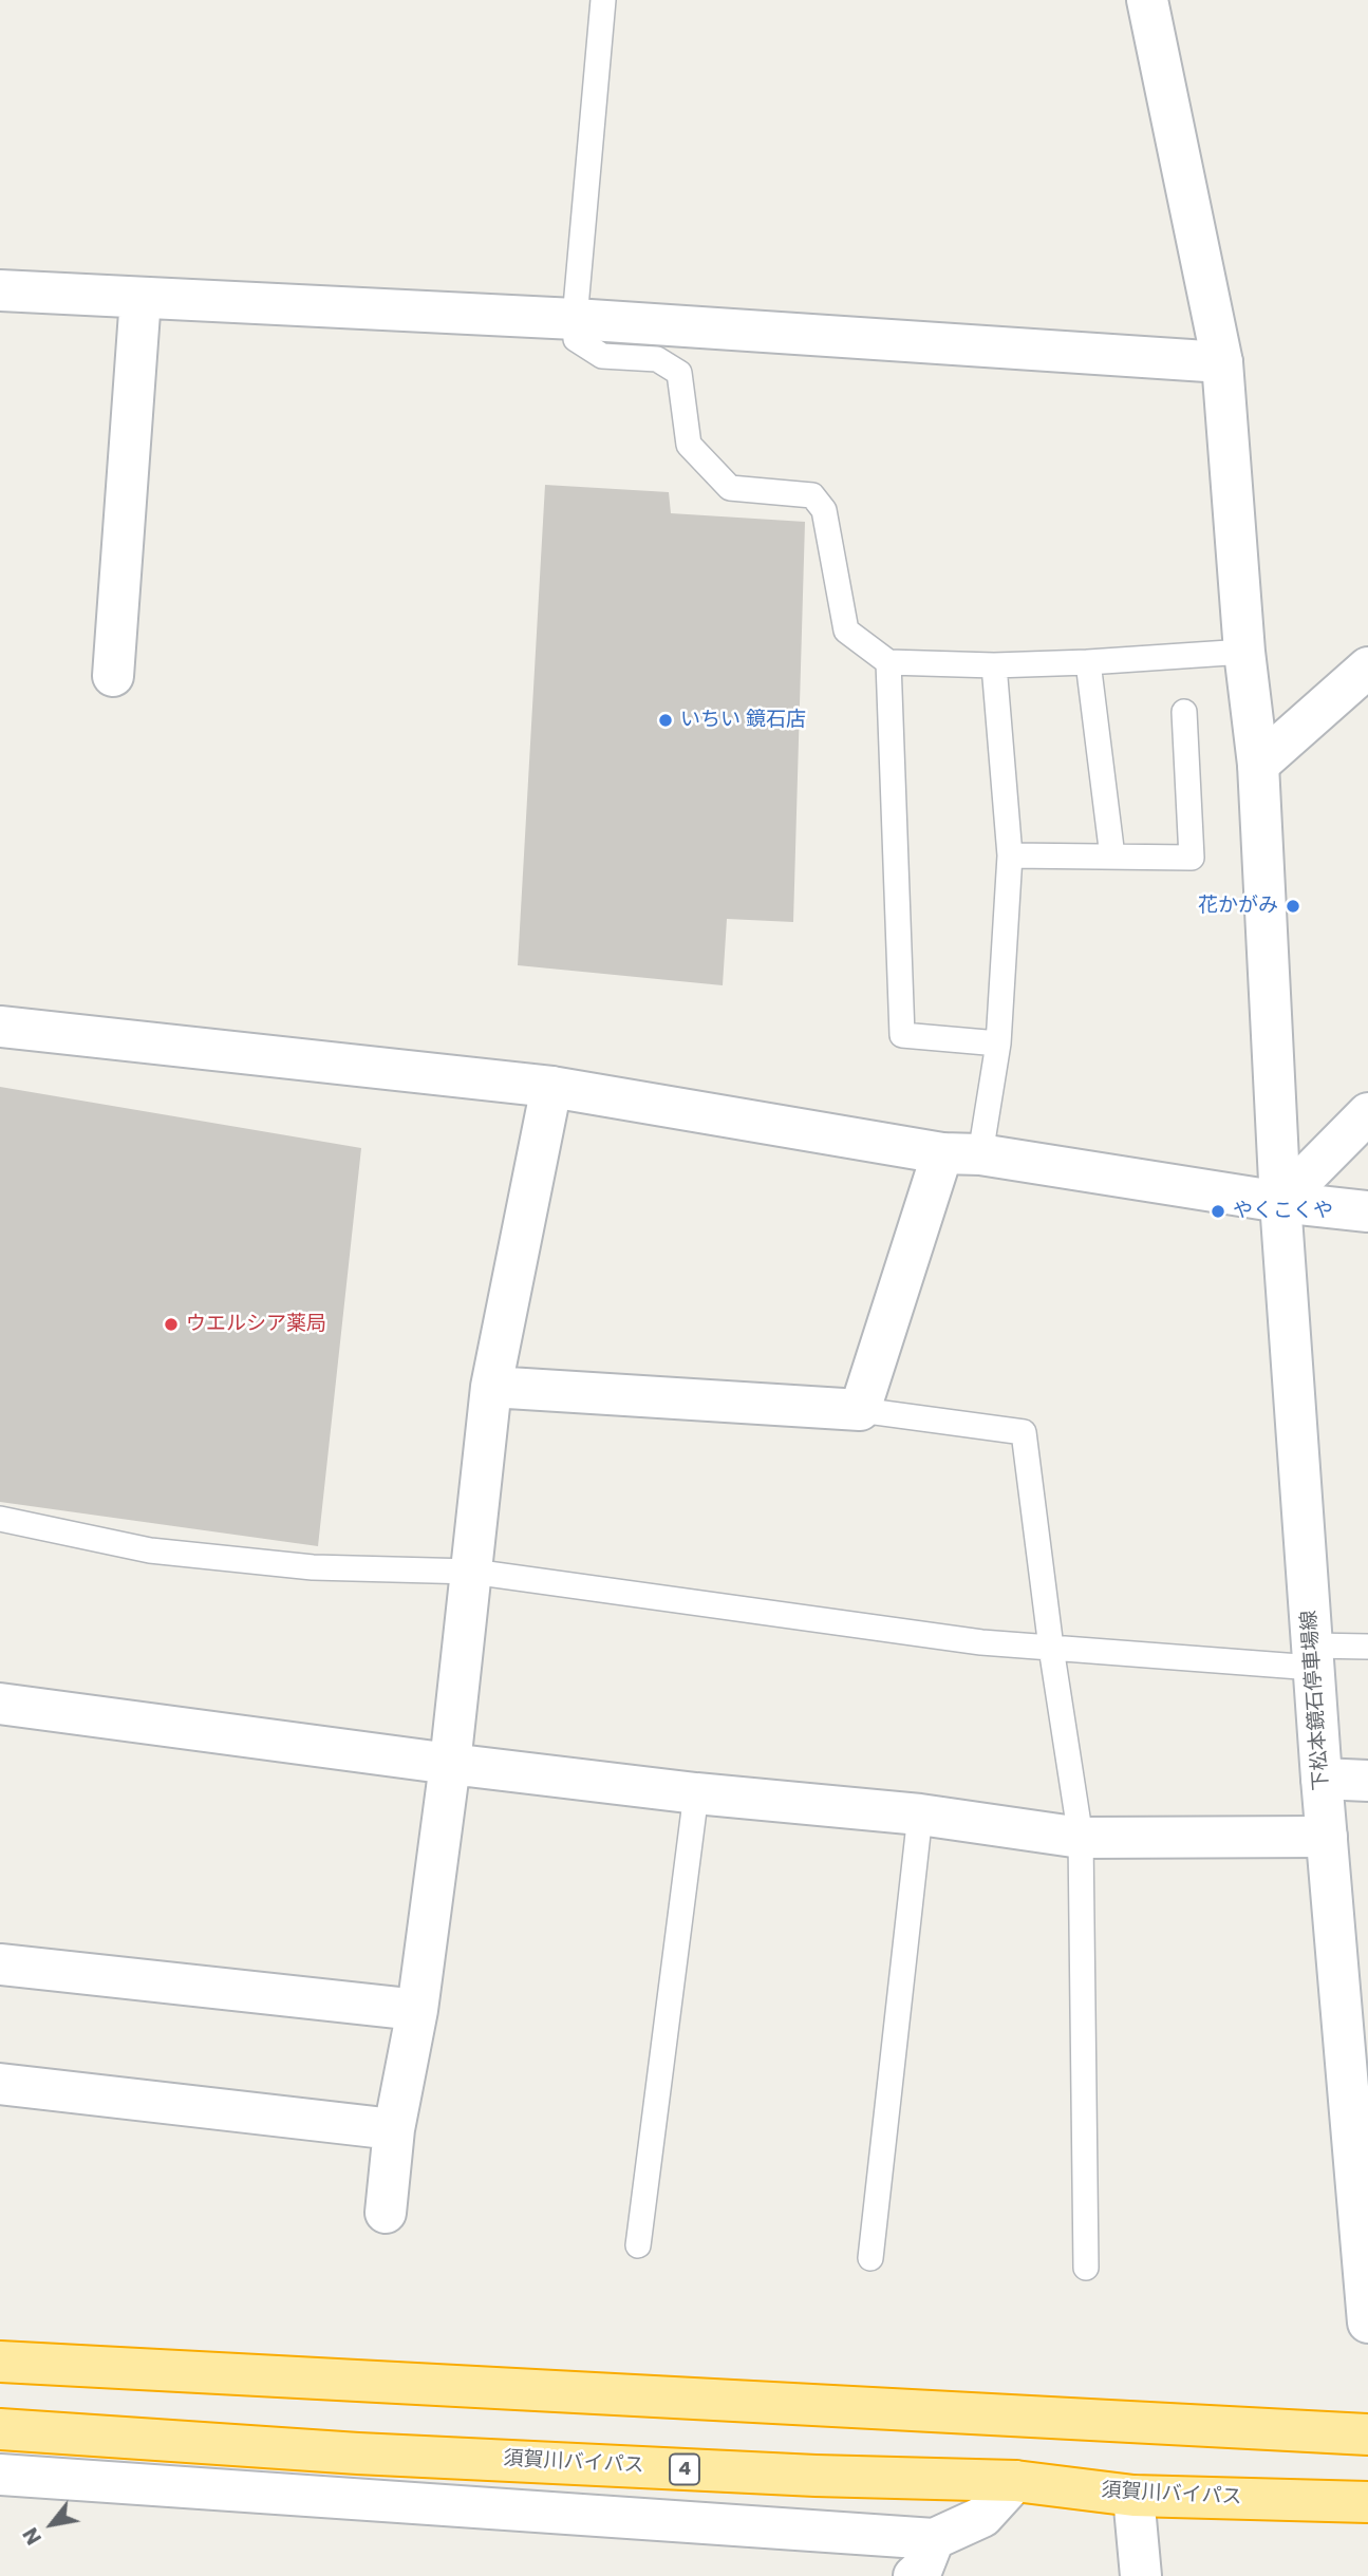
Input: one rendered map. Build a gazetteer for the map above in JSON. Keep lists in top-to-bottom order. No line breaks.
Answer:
{"streets":{"highway":["須賀川バイパス","4"],"street":["下松本鏡石停車場線"]},"places":["いちい 鏡石店","花かがみ","やくこくや","ウエルシア薬局"],"north":"bottom left"}
